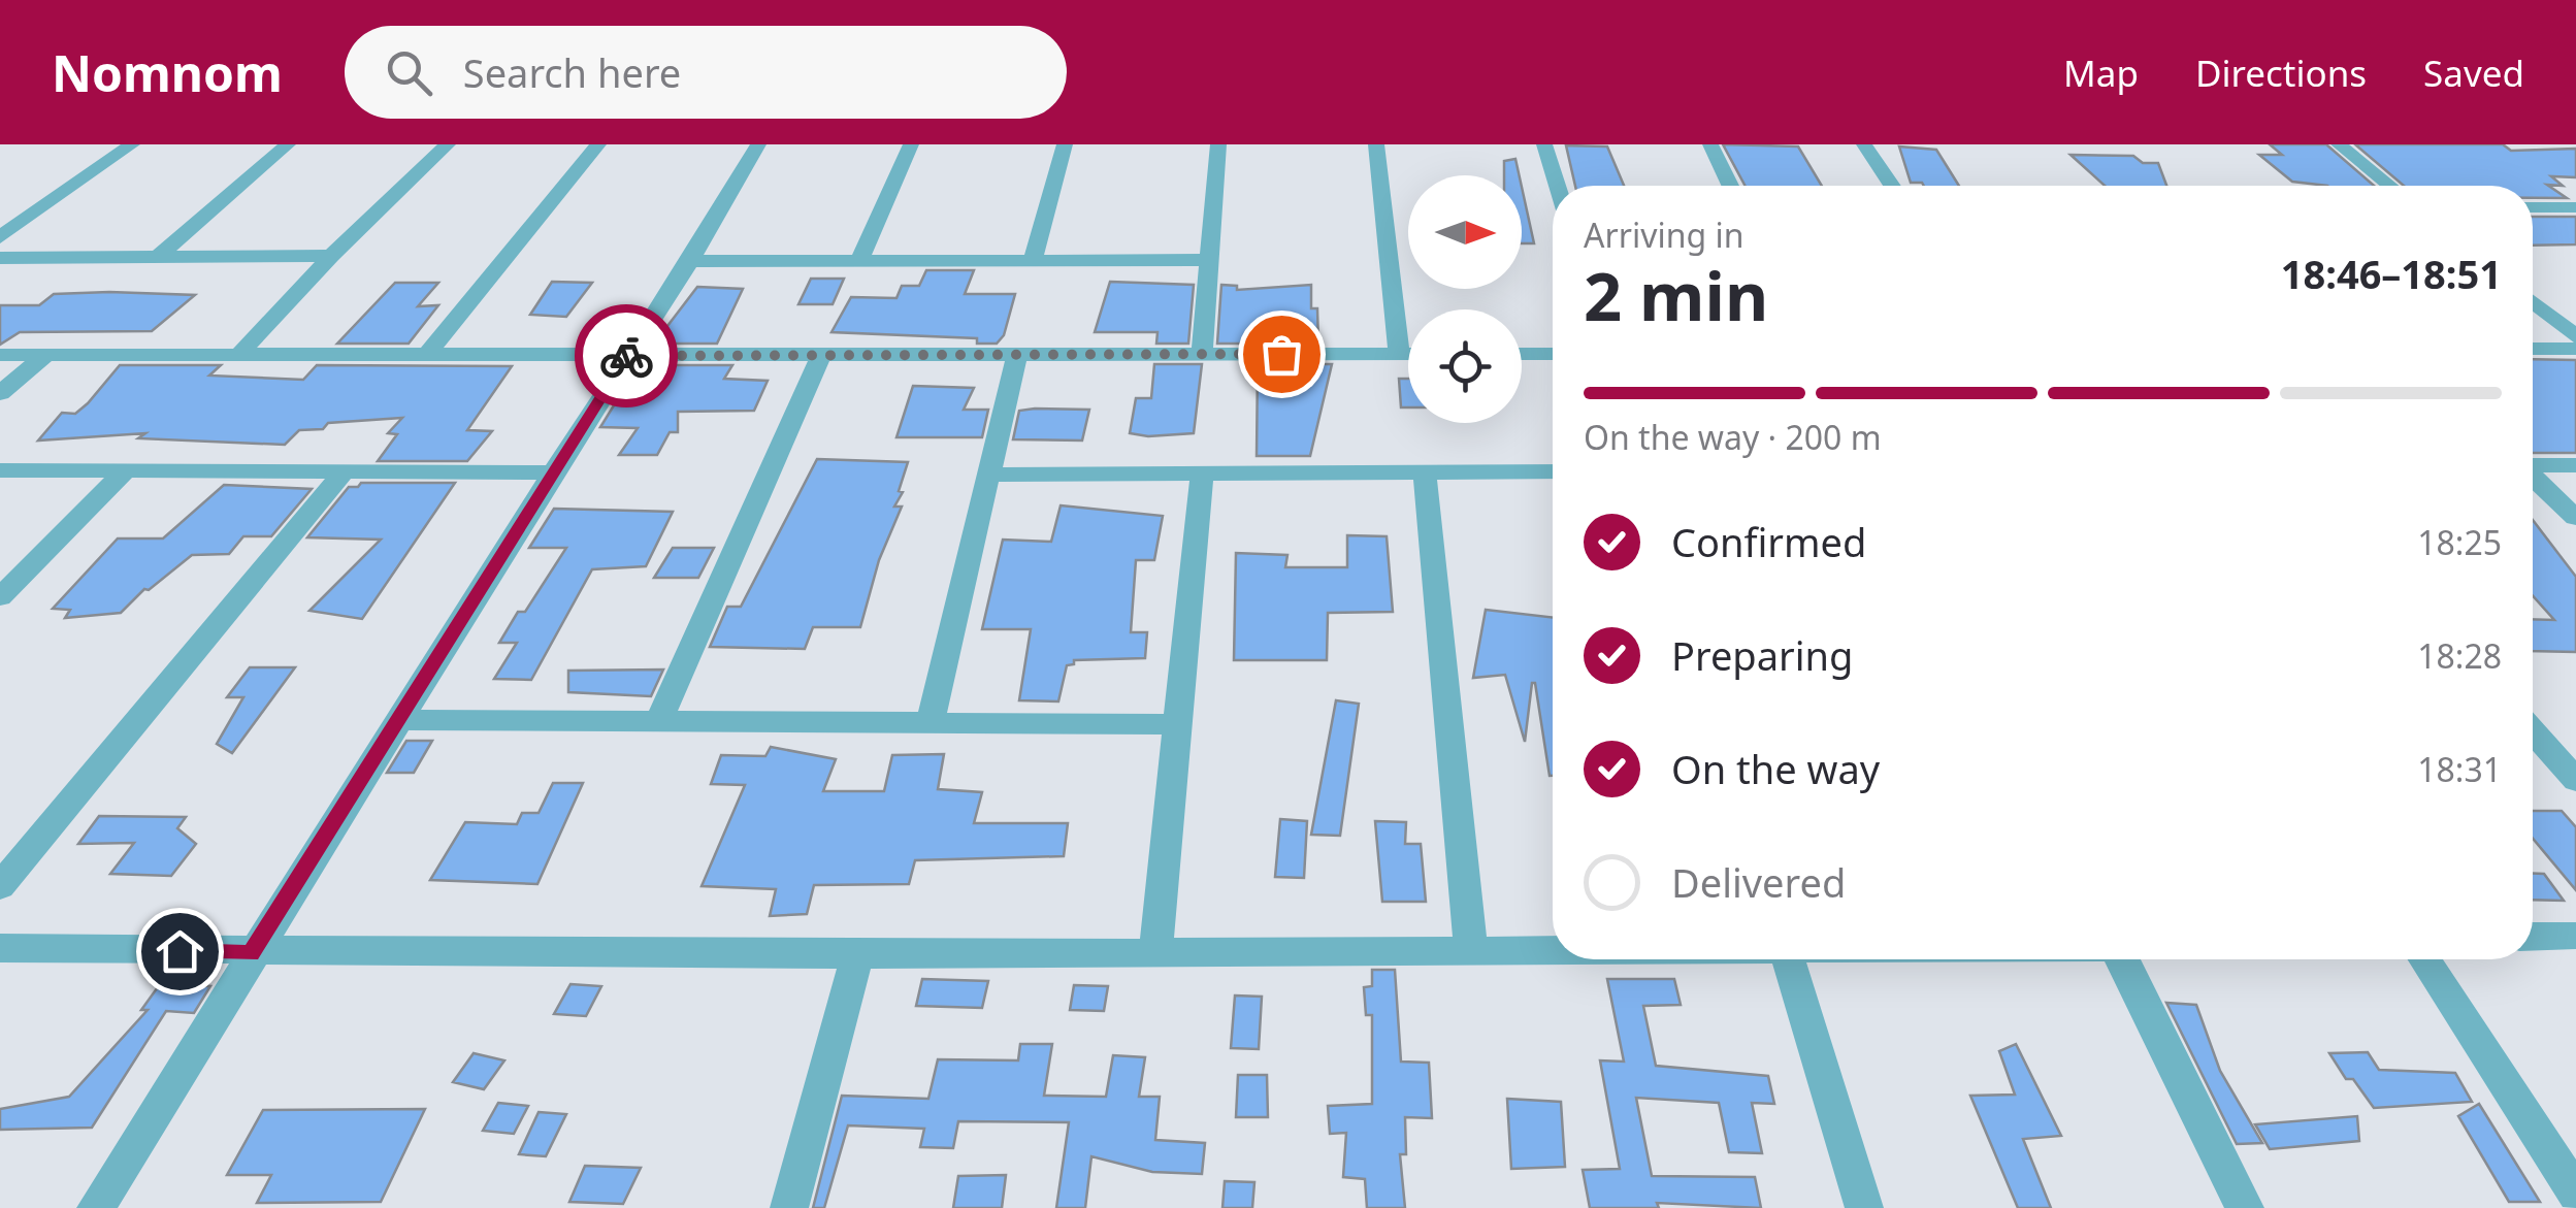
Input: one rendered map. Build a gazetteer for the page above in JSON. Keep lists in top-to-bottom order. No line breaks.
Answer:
{"north":"right","page":{"header":"Nomnom","search":"Search here","nav":["Map","Directions","Saved"],"heading":["2 min","Arriving in","18:46–18:51"],"bar":"On the way · 200 m","list":[["Confirmed","18:25"],["Preparing","18:28"],["On the way","18:31"],"Delivered"]}}
